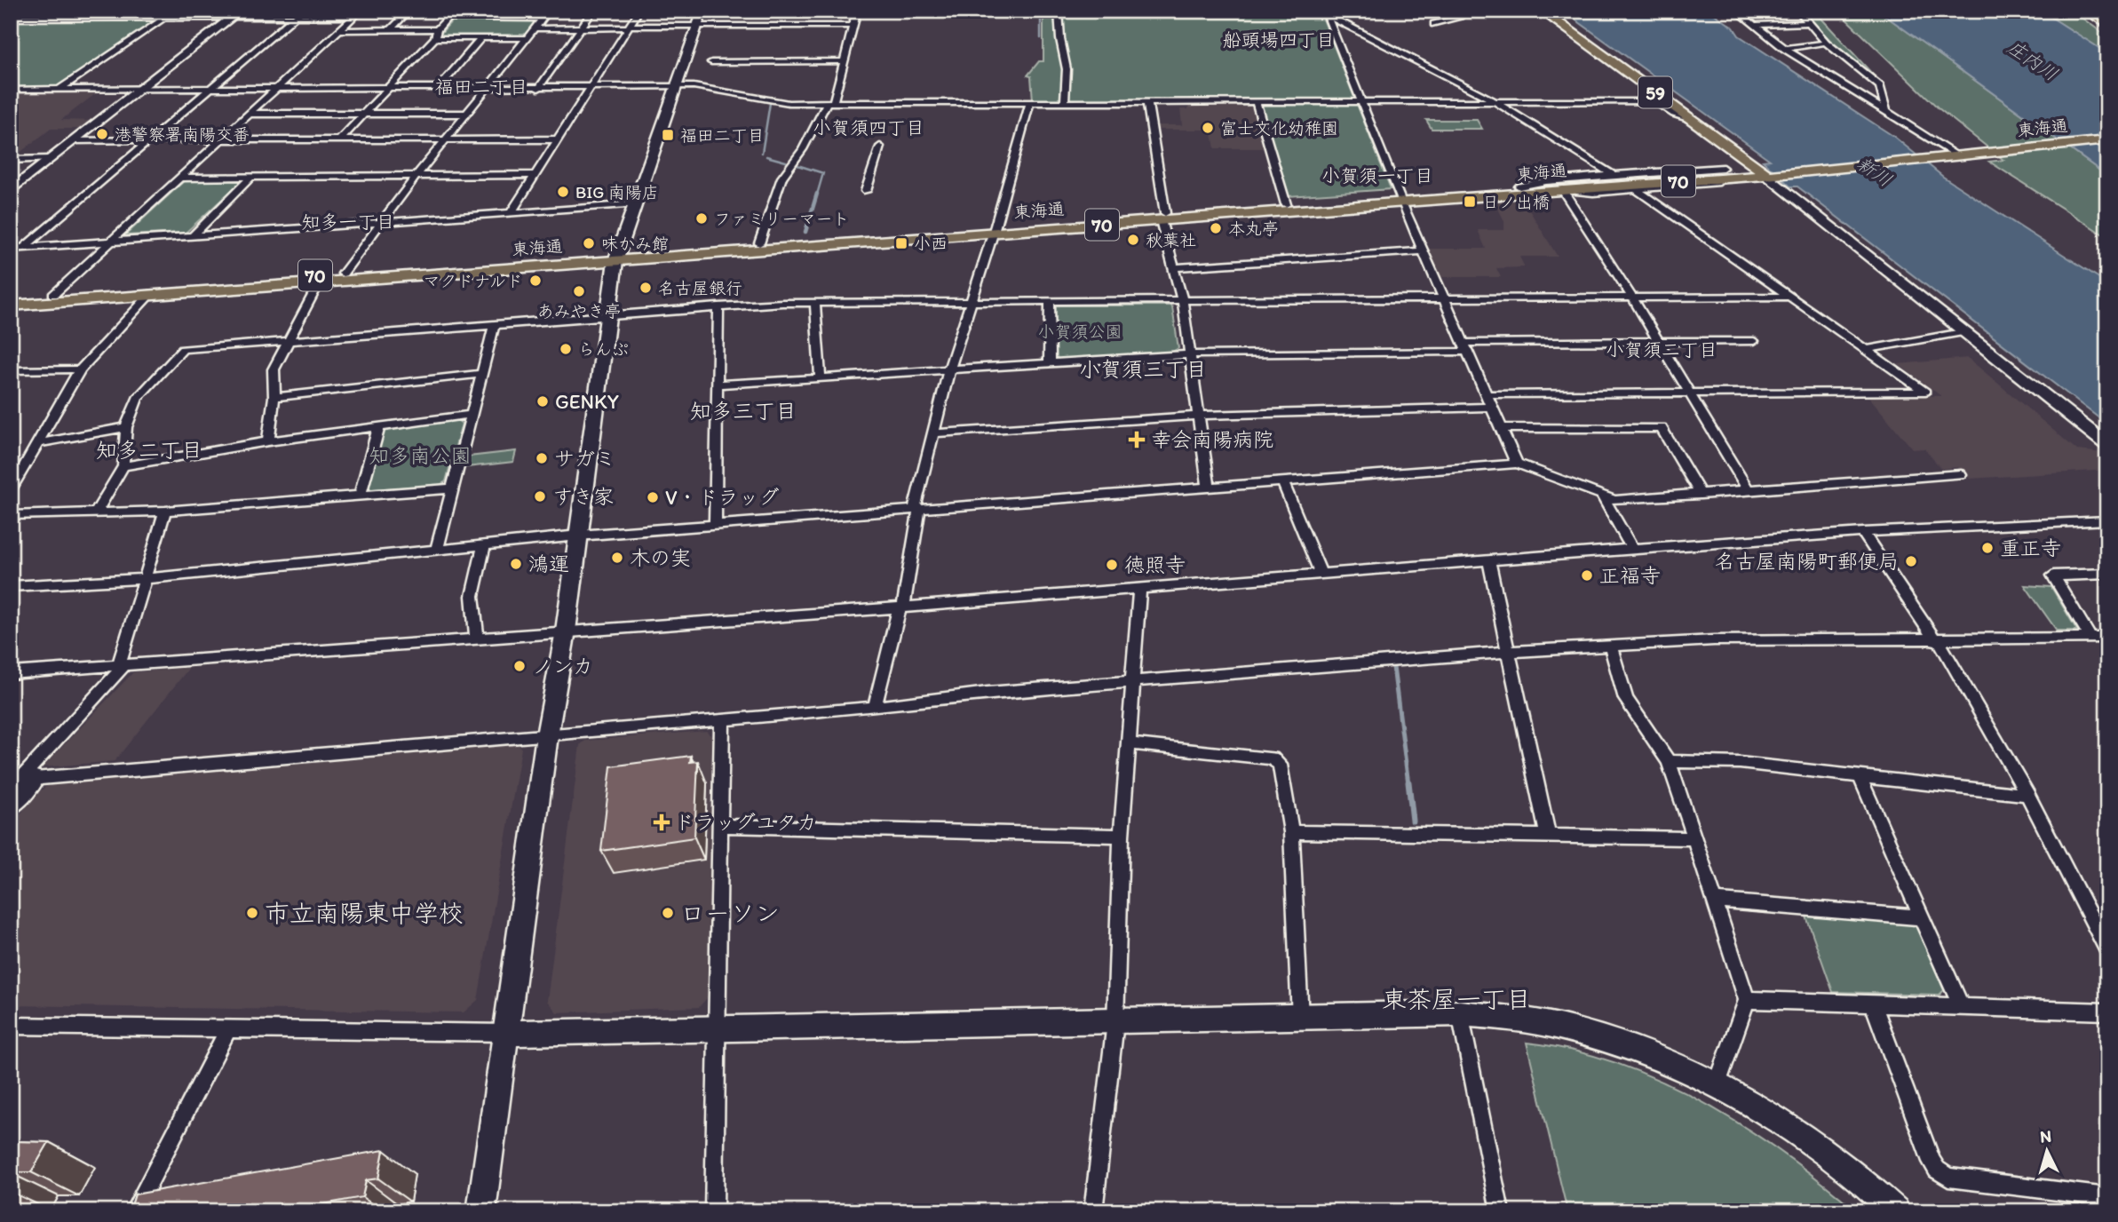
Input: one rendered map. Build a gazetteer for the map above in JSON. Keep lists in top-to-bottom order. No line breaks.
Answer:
{"streets":{"main road":["59","東海通","70"]},"crossings":[["59","東海通"]],"districts":["船頭場四丁目","福田二丁目","小賀須四丁目","小賀須一丁目","知多一丁目","小賀須二丁目","小賀須三丁目","知多三丁目","知多二丁目","東茶屋一丁目"],"water":["庄内川","新川"],"parks":["小賀須公園","知多南公園"],"places":{"other":["富士文化幼稚園","港警察署南陽交番","BIG 南陽店","ファミリーマート","本丸亭","秋葉社","味かみ館","マクドナルド","名古屋銀行","あみやき亭","らんぷ","GENKY","サガミ","すき家","V・ドラッグ","重正寺","木の実","名古屋南陽町郵便局","鴻運","徳照寺","正福寺","ノンカ","市立南陽東中学校","ローソン"],"transit":["福田二丁目","日ノ出橋","小西"],"health":["幸会南陽病院","ドラッグユタカ"]},"north":"top"}
